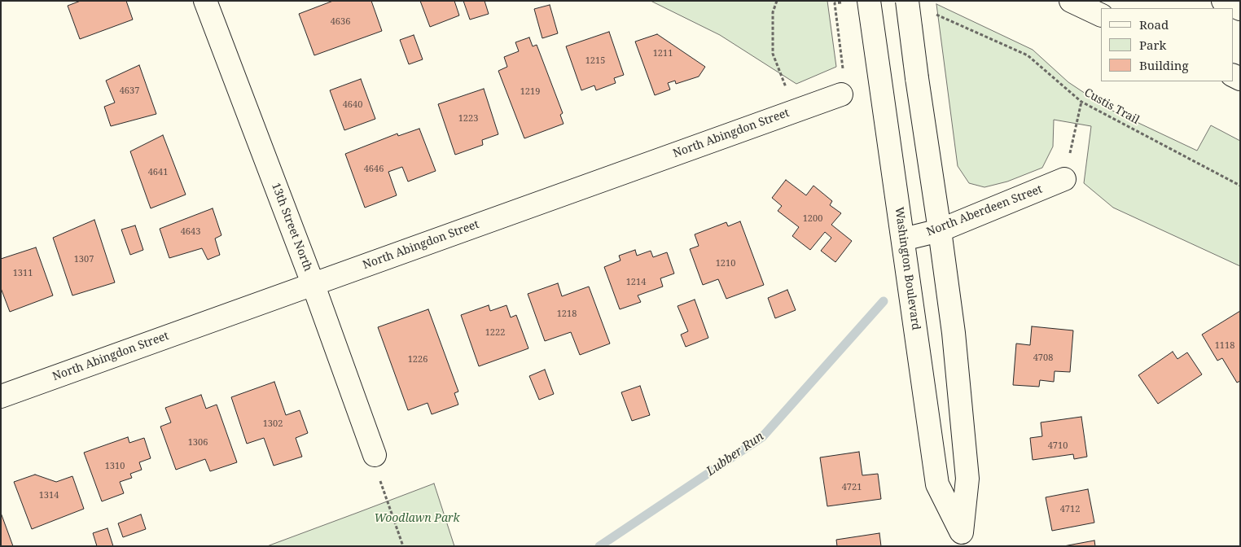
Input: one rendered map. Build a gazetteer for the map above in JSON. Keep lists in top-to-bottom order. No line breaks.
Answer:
{"streets":{"main road":["North Abingdon Street","North Aberdeen Street","13th Street North","Washington Boulevard"],"path":["Custis Trail"]},"crossings":[["North Abingdon Street","13th Street North"],["North Aberdeen Street","Washington Boulevard"]],"water":["Lubber Run"],"parks":["Woodlawn Park"],"house_numbers":["4636","1211","1215","4637","1219","4640","1223","4646","4641","1200","4643","1307","1210","1311","1214","1218","1222","1118","4708","1226","1302","1306","4710","1310","4721","1314","4712"],"legend":["Road","Park","Building"]}
